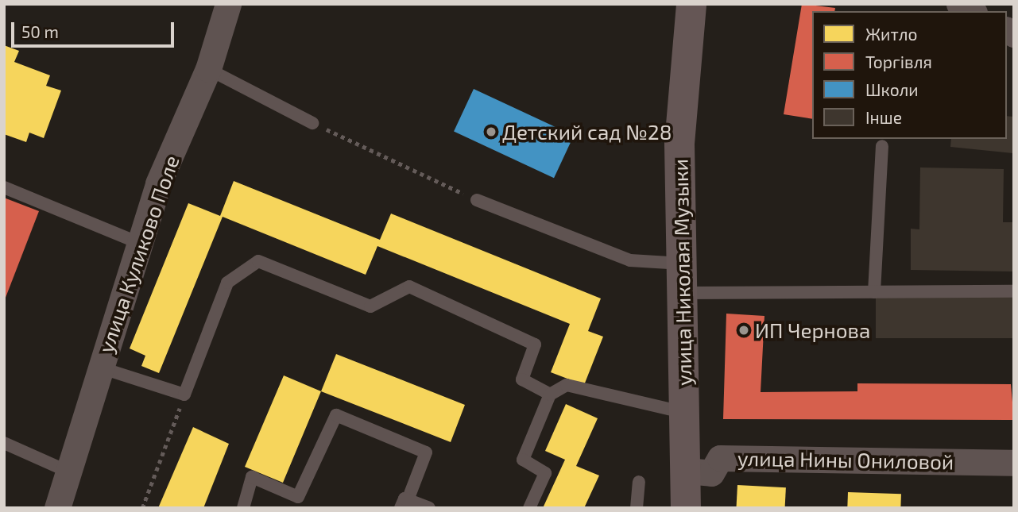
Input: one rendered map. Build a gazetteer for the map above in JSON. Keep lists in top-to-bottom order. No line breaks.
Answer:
{"streets":{"main road":["улица Николая Музыки"],"street":["улица Куликово Поле","улица Нины Ониловой"]},"crossings":[["улица Николая Музыки","улица Нины Ониловой"]],"places":["Детский сад №28","ИП Чернова"],"legend":["Житло","Торгівля","Школи","Інше"],"scale_bar":"50 m"}
